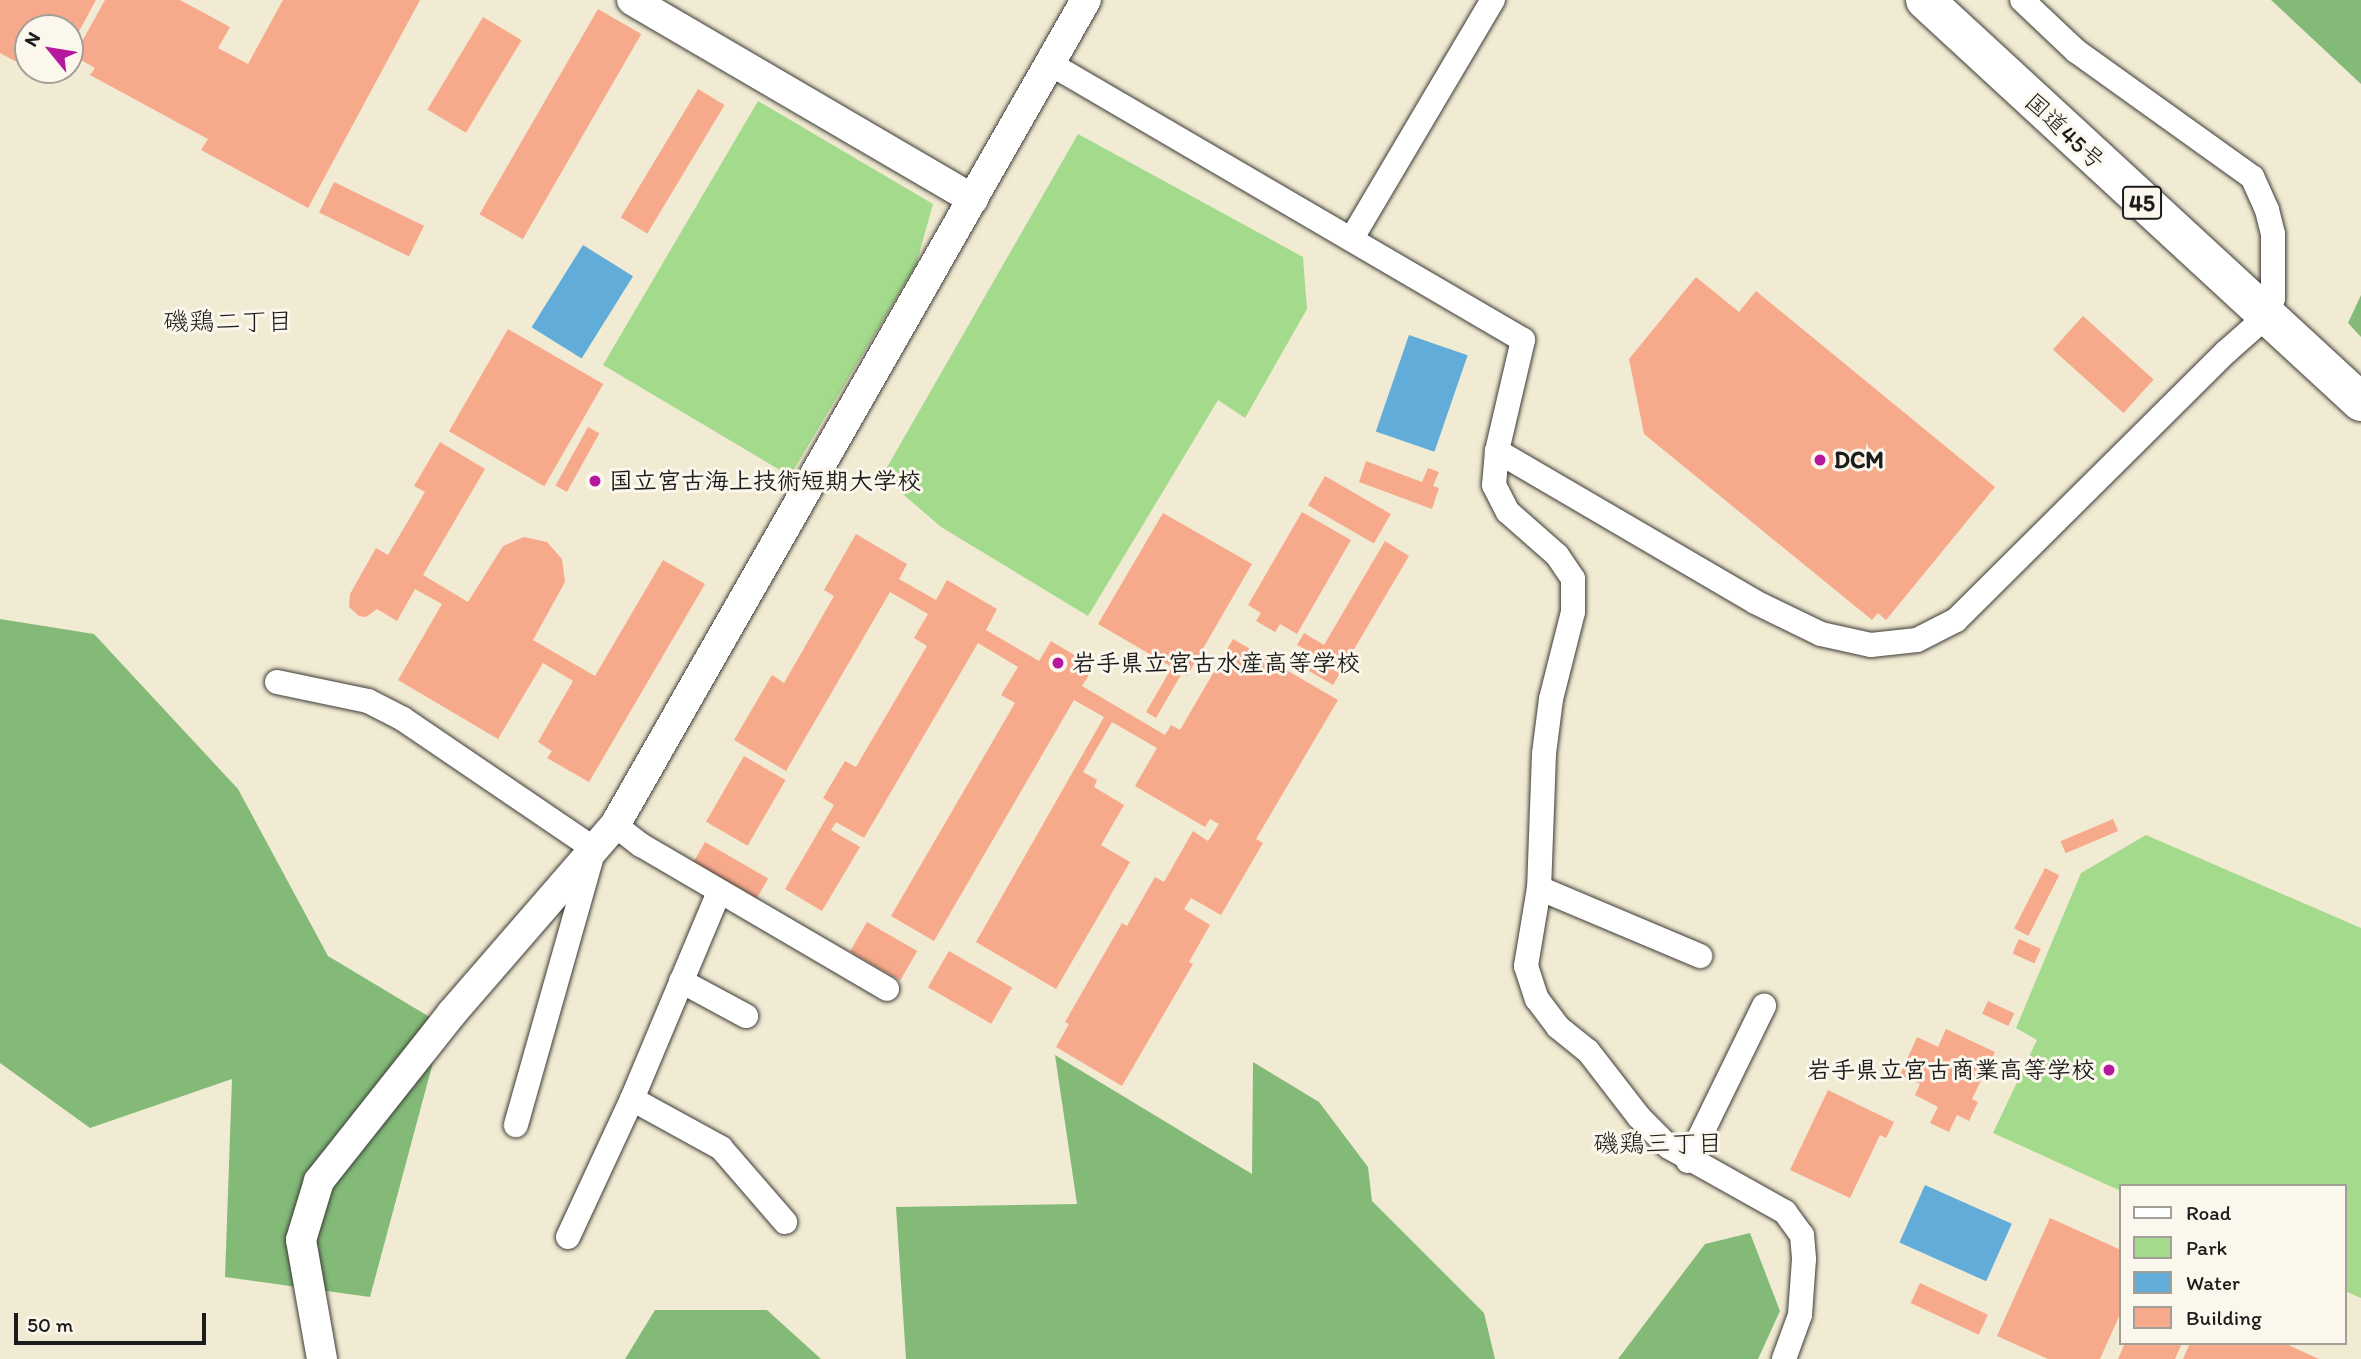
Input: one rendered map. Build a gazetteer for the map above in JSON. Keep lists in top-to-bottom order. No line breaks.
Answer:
{"streets":{"highway":["国道45号","45"]},"districts":["磯鶏二丁目","磯鶏三丁目"],"places":["DCM","国立宮古海上技術短期大学校","岩手県立宮古水産高等学校","岩手県立宮古商業高等学校"],"legend":["Road","Park","Water","Building"],"scale_bar":"50 m","north":"top left"}
